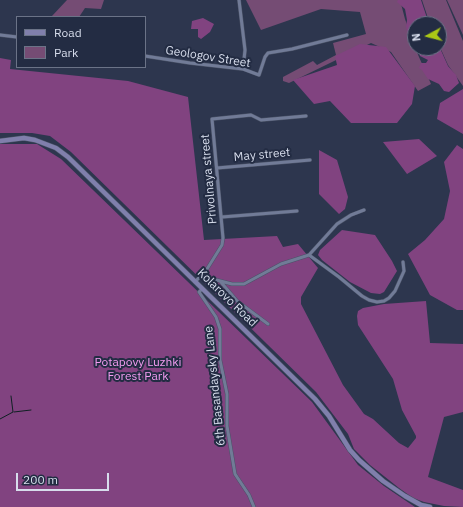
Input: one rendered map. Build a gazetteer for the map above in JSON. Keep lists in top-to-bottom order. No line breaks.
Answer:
{"streets":{"street":["Geologov Street","May street","Privolnaya street","Kolarovo Road","6th Basandaysky Lane"]},"crossings":[["May street","Privolnaya street"],["Privolnaya street","Kolarovo Road"],["Kolarovo Road","6th Basandaysky Lane"]],"parks":["Potapovy Luzhki Forest Park"],"legend":["Road","Park"],"scale_bar":"200 m","north":"left"}
